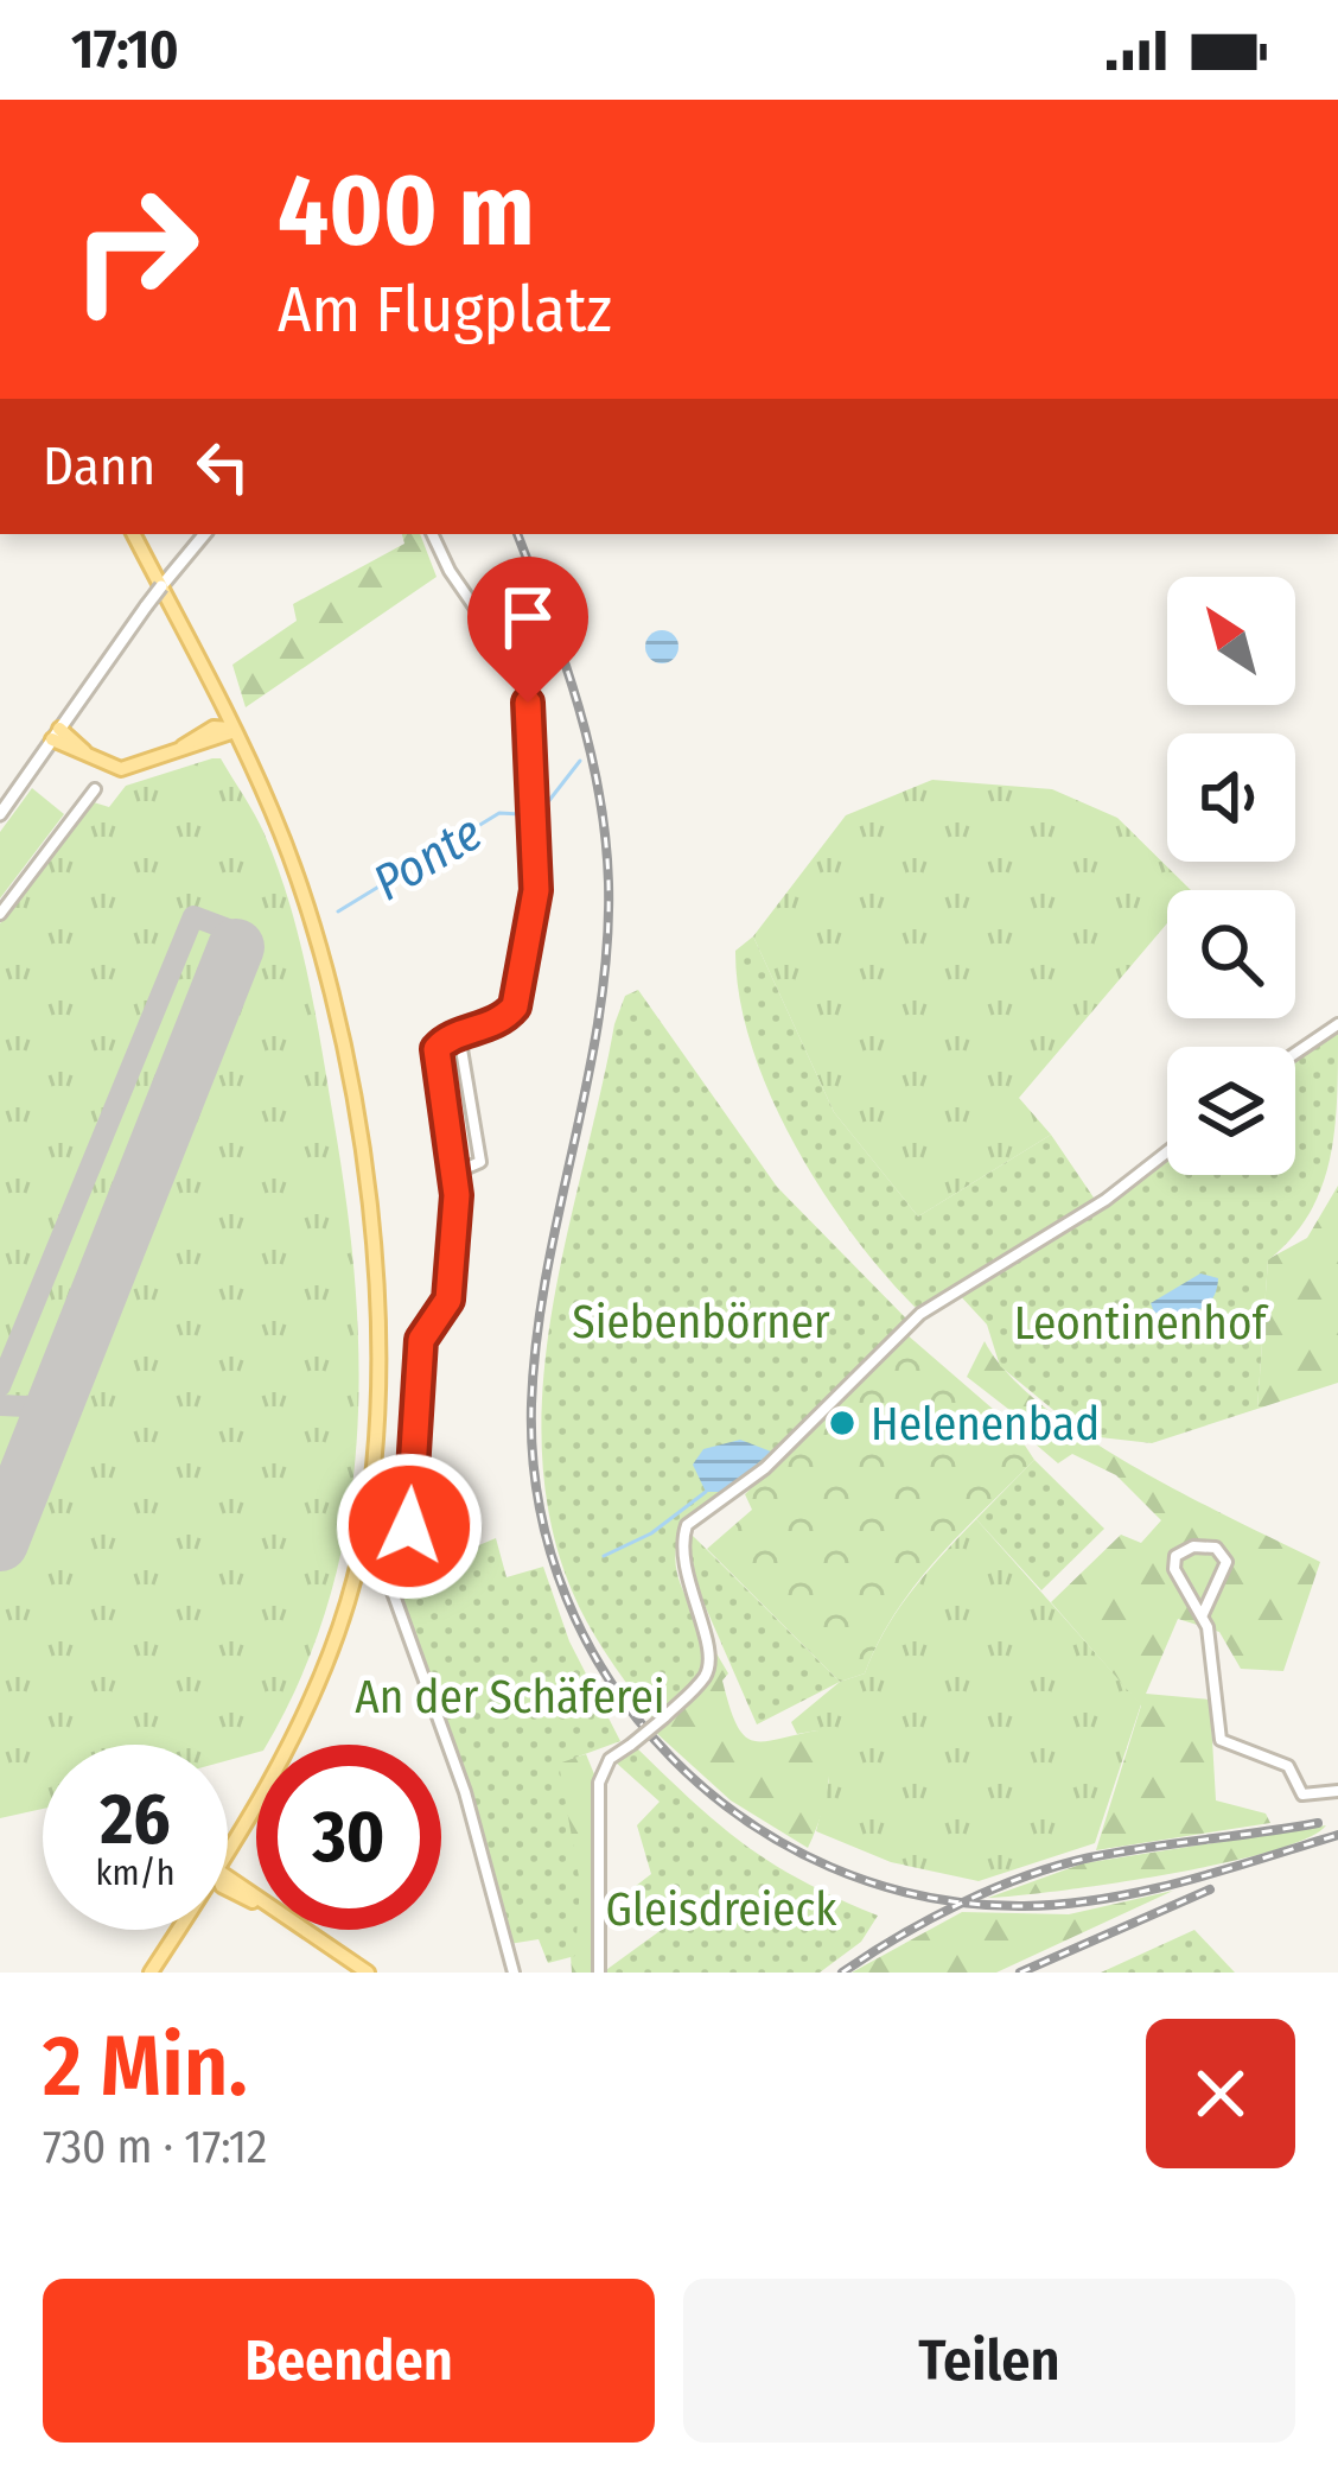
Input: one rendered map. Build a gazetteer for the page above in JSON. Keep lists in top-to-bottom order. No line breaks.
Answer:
{"water":["Ponte"],"parks":["Siebenbörner","Leontinenhof","An der Schäferei","Gleisdreieck"],"places":["Helenenbad"],"north":"top left","page":{"status":"17:10","turn":["400 m","Am Flugplatz"],"then":"Dann","speed":"26 km/h","limit":"30","heading":["2 Min.","730 m · 17:12"],"buttons":["Beenden","Teilen"]}}
